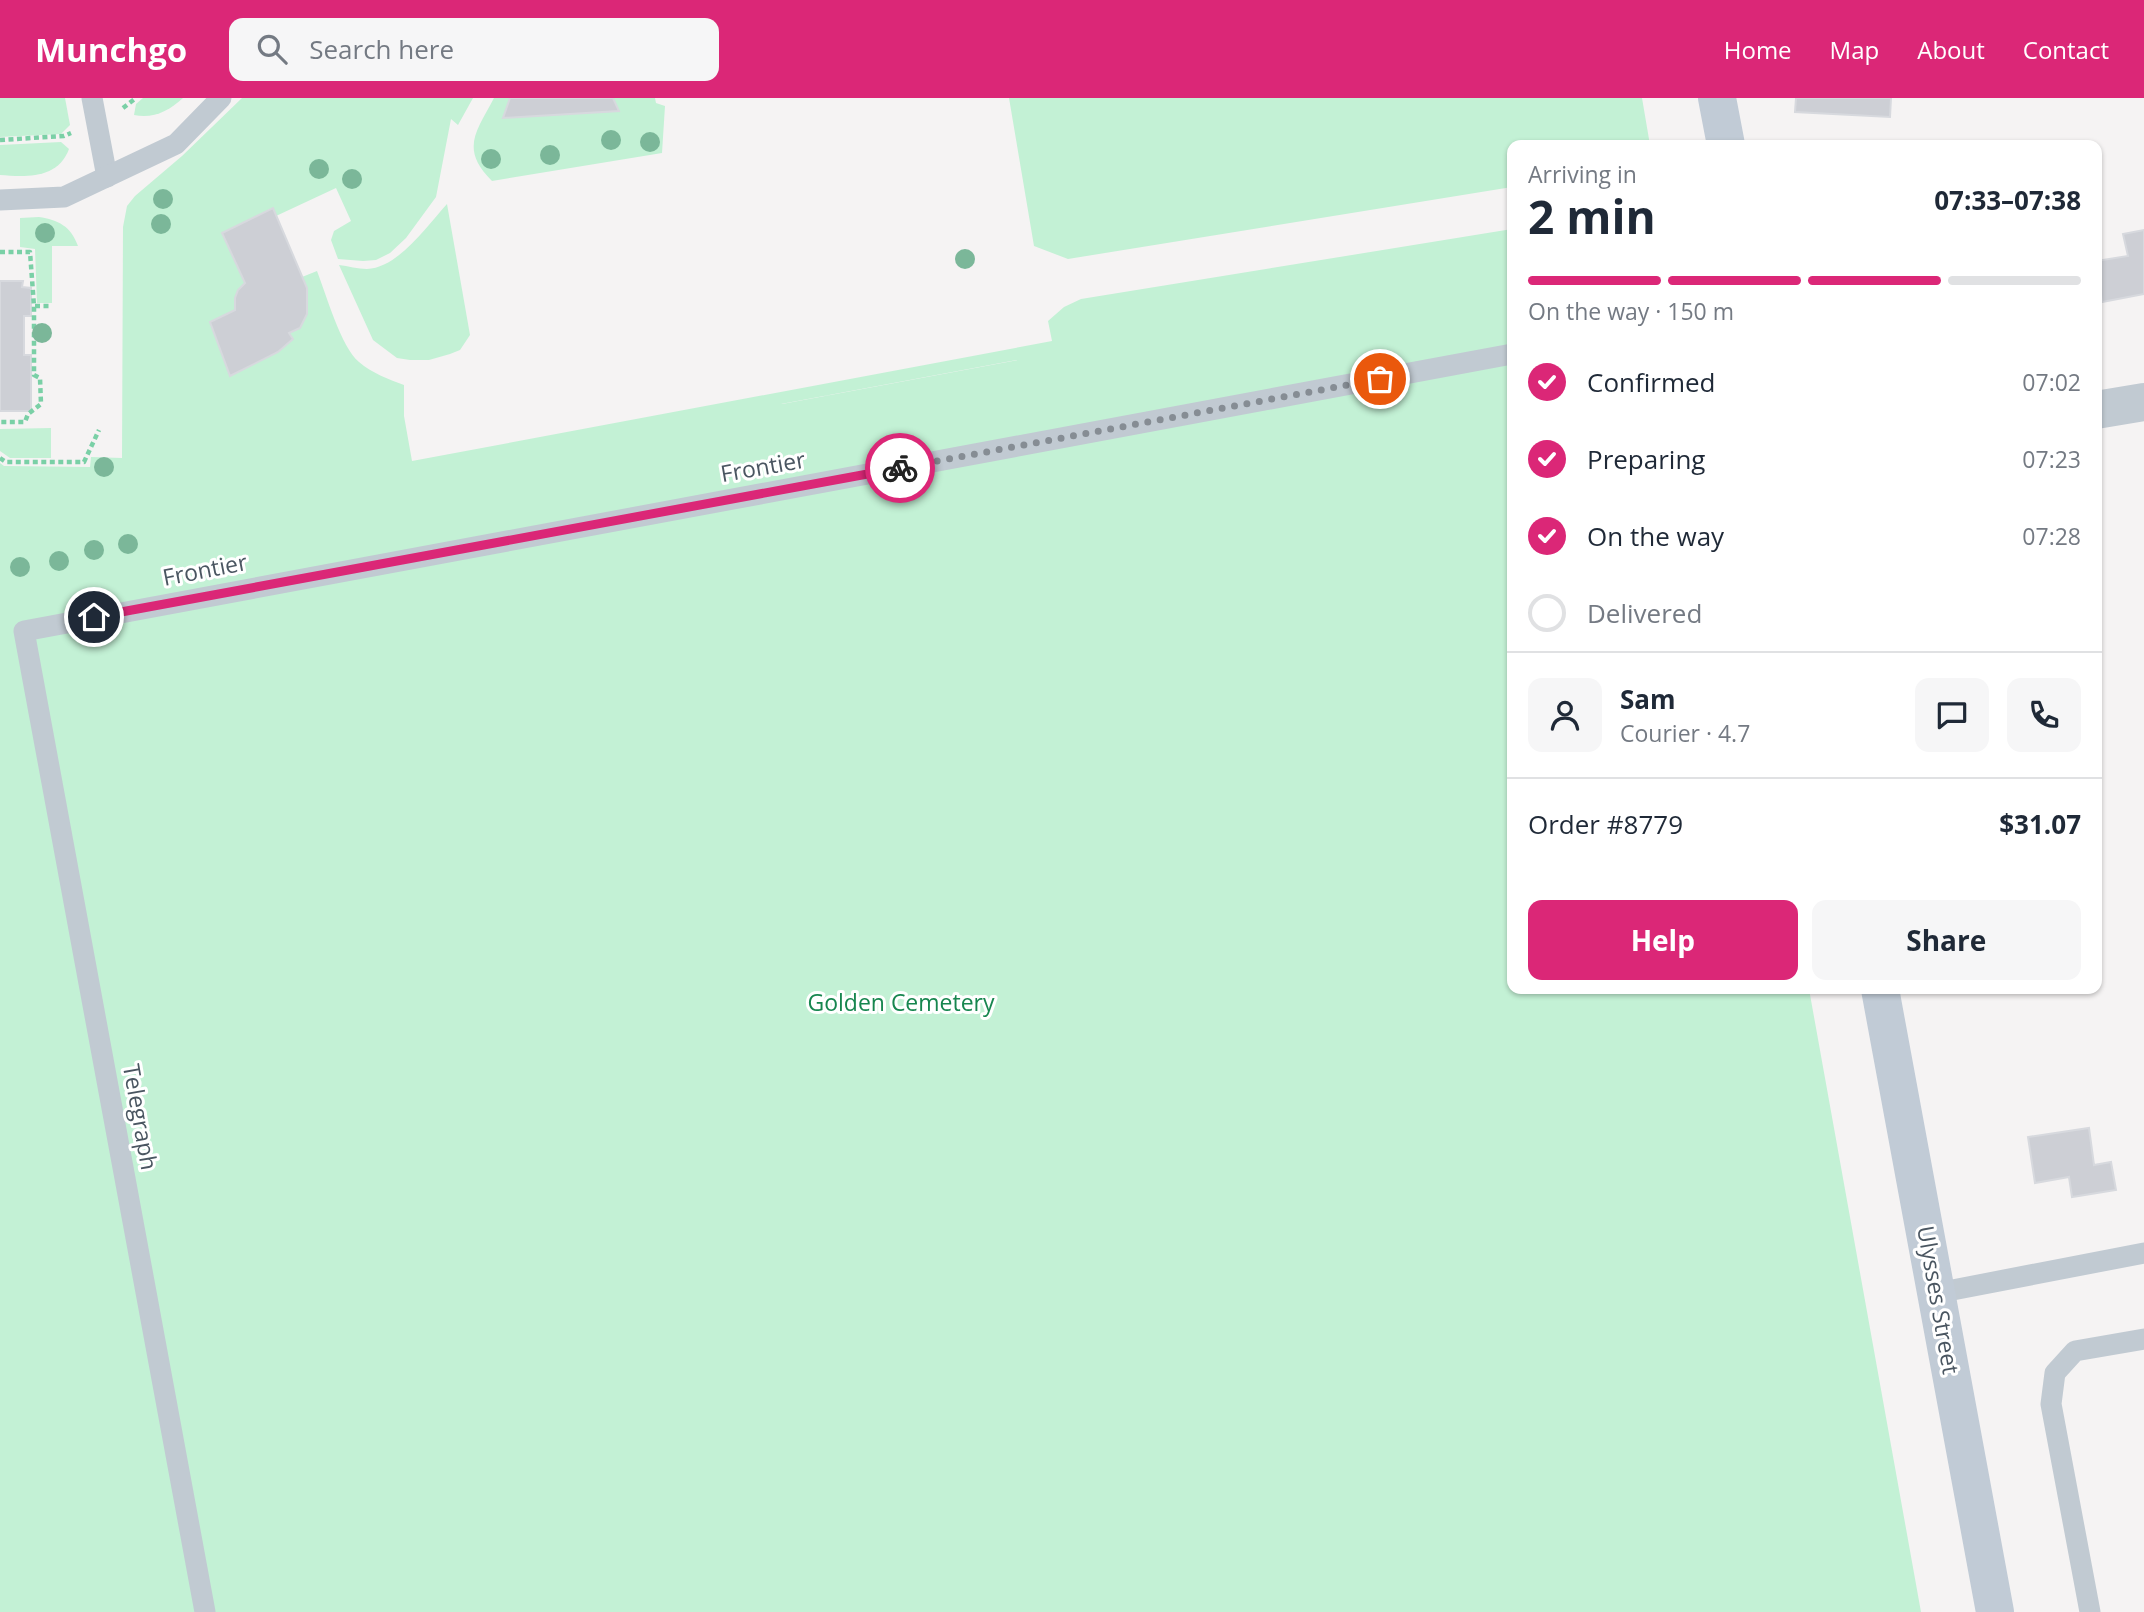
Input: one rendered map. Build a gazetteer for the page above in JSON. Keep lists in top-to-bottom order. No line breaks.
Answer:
{"streets":{"street":["Ulysses Street"],"lane":["Frontier","Telegraph"]},"crossings":[["Frontier","Telegraph"]],"parks":["Golden Cemetery"],"page":{"header":"Munchgo","search":"Search here","nav":["Home","Map","About","Contact"],"heading":["2 min","Arriving in","07:33–07:38"],"panel":["Sam","Courier · 4.7","Order #8779","$31.07"],"bar":"On the way · 150 m","list":[["Confirmed","07:02"],["Preparing","07:23"],["On the way","07:28"],"Delivered"],"buttons":["Help","Share"]}}
